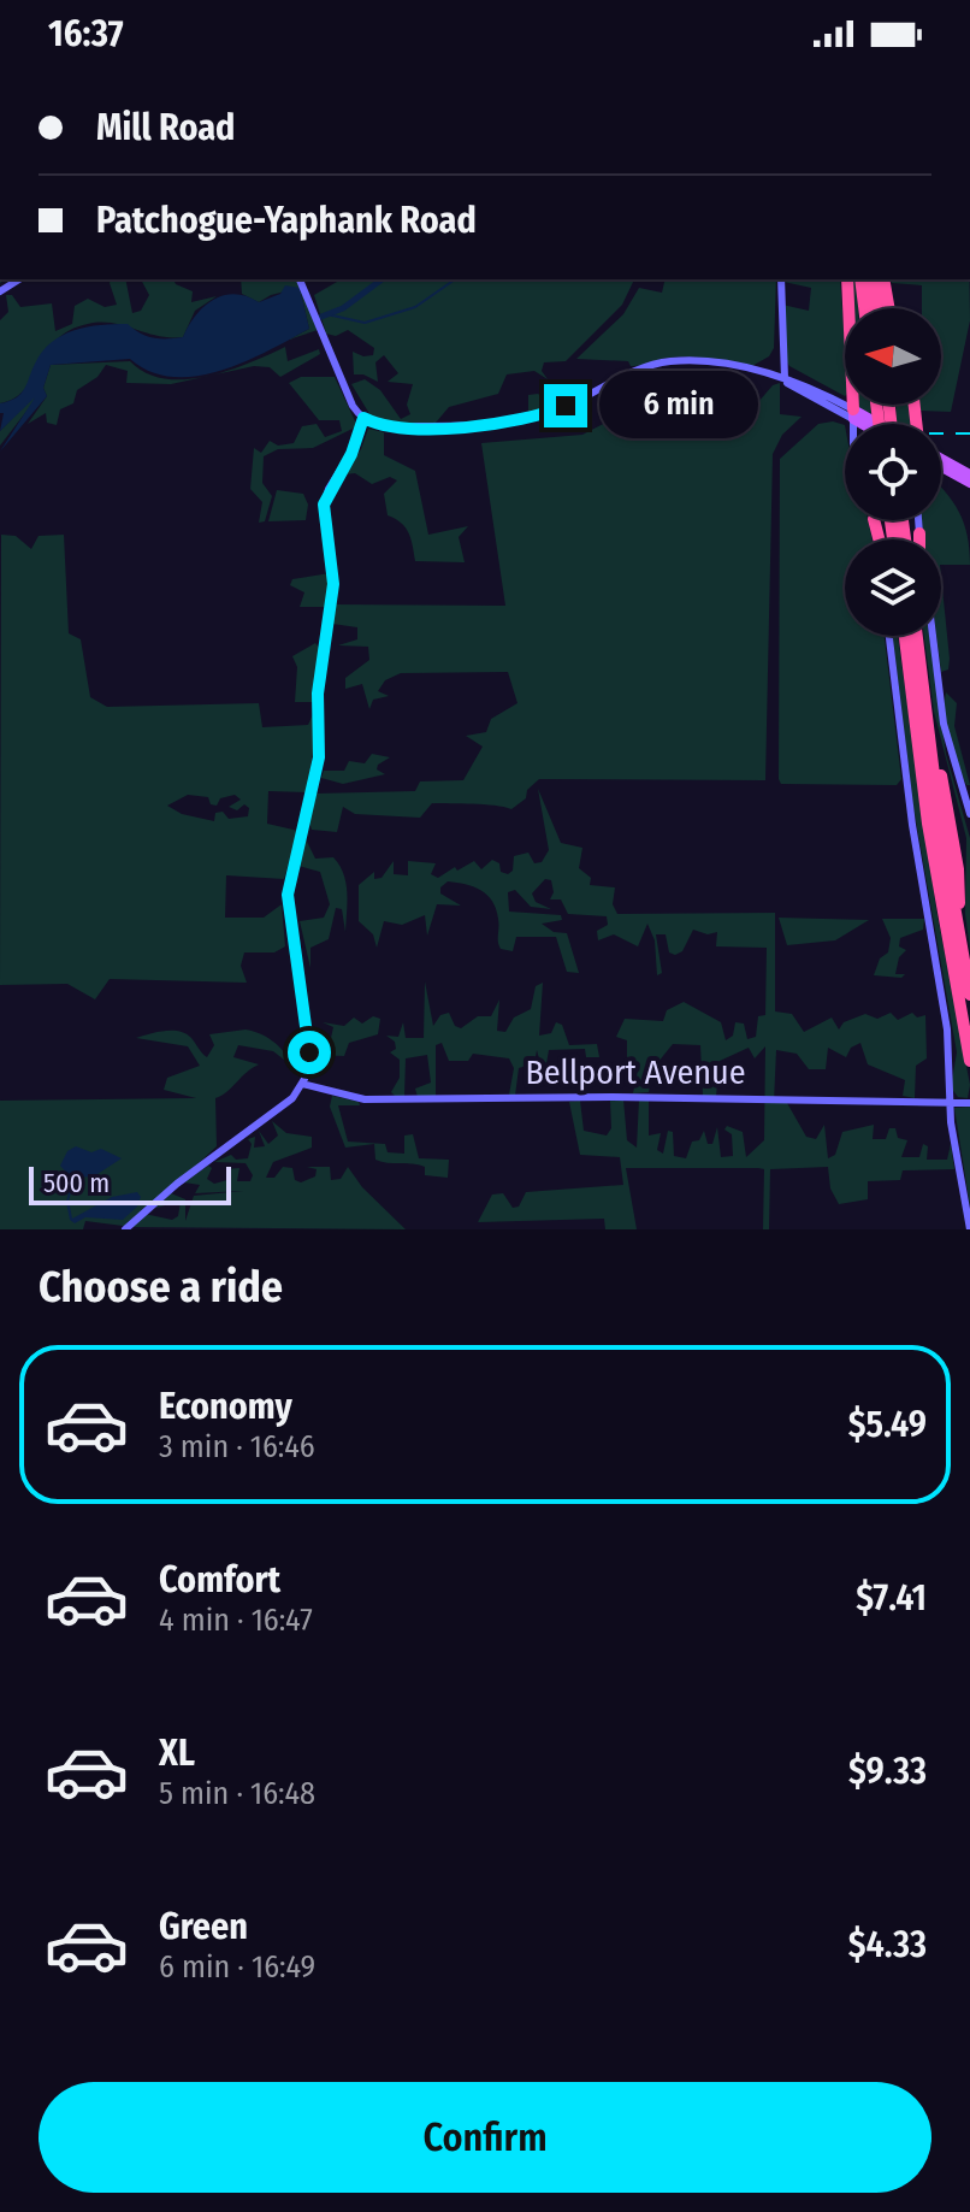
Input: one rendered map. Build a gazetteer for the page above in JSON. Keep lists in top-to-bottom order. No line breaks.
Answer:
{"streets":{"main road":["Bellport Avenue"]},"scale_bar":"500 m","north":"left","page":{"status":"16:37","banner":["Mill Road","Patchogue-Yaphank Road"],"bubble":"6 min","scale":"500 m","heading":"Choose a ride","list":[{"name":"Economy","note":"3 min · 16:46","value":"$5.49"},{"name":"Comfort","note":"4 min · 16:47","value":"$7.41"},{"name":"XL","note":"5 min · 16:48","value":"$9.33"},{"name":"Green","note":"6 min · 16:49","value":"$4.33"}],"buttons":"Confirm"}}
